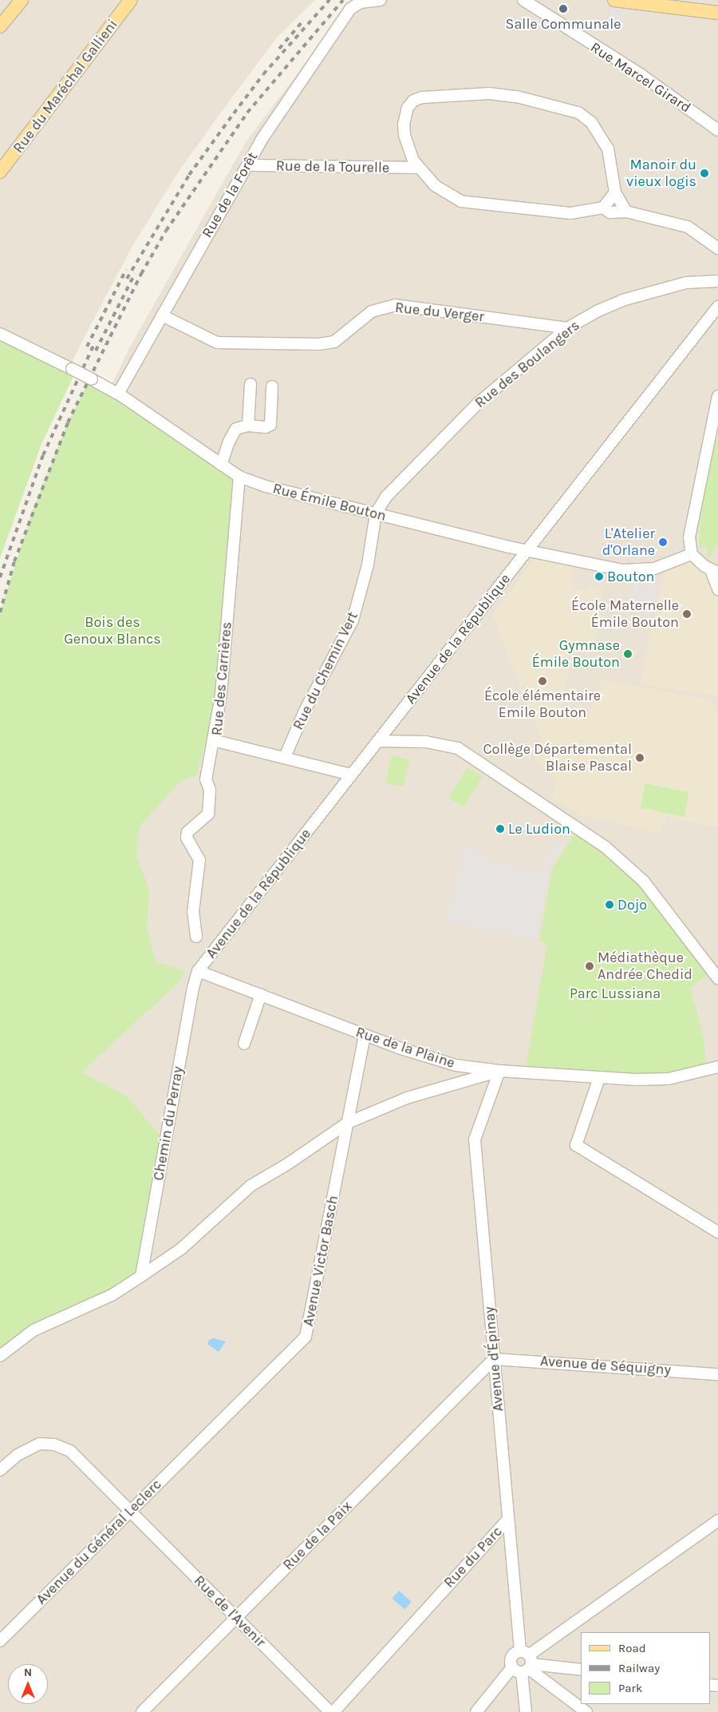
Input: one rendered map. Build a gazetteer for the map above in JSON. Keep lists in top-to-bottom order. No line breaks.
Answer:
{"streets":{"main road":["Rue du Maréchal Gallieni"],"street":["Rue Marcel Girard","Rue de la Tourelle","Rue de la Forêt","Rue du Verger","Rue des Boulangers","Rue Émile Bouton","Avenue de la République","Rue du Chemin Vert","Rue des Carrières","Rue de la Plaine","Chemin du Perray","Avenue Victor Basch","Avenue d'Épinay","Avenue de Séquigny","Rue de la Paix","Avenue du Général Leclerc","Rue du Parc","Rue de l'Avenir"]},"crossings":[["Rue de la Tourelle","Rue de la Forêt"],["Rue de la Forêt","Rue du Verger"],["Rue de la Forêt","Rue Émile Bouton"],["Rue du Verger","Rue des Boulangers"],["Rue des Boulangers","Rue Émile Bouton"],["Rue des Boulangers","Rue du Chemin Vert"],["Rue Émile Bouton","Avenue de la République"],["Rue Émile Bouton","Rue du Chemin Vert"],["Rue Émile Bouton","Rue des Carrières"],["Avenue de la République","Rue des Carrières"],["Avenue de la République","Rue de la Plaine"],["Avenue de la République","Chemin du Perray"],["Rue du Chemin Vert","Rue des Carrières"],["Rue de la Plaine","Chemin du Perray"],["Rue de la Plaine","Avenue Victor Basch"],["Rue de la Plaine","Avenue d'Épinay"],["Avenue Victor Basch","Avenue du Général Leclerc"],["Avenue d'Épinay","Avenue de Séquigny"],["Avenue d'Épinay","Rue de la Paix"],["Avenue d'Épinay","Rue du Parc"],["Avenue de Séquigny","Rue de la Paix"],["Rue de la Paix","Rue de l'Avenir"],["Avenue du Général Leclerc","Rue de l'Avenir"]],"parks":["Bois des Genoux Blancs","Parc Lussiana"],"places":["Salle Communale","Manoir du vieux logis","L'Atelier d'Orlane","Bouton","École Maternelle Émile Bouton","Gymnase Émile Bouton","École élémentaire Emile Bouton","Collège Départemental Blaise Pascal","Le Ludion","Dojo","Médiathèque Andrée Chedid"],"legend":["Road","Railway","Park"],"north":"top"}
